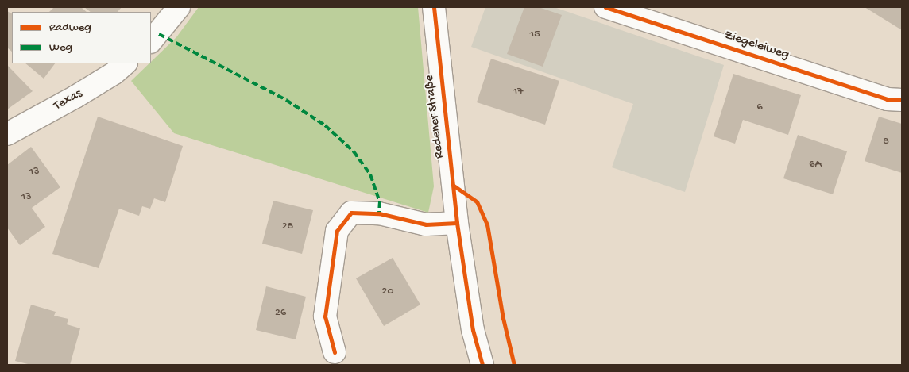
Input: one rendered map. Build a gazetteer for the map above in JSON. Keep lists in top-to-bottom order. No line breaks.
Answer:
{"streets":{"street":["Ziegeleiweg","Texas","Redener Straße"]},"house_numbers":["15","17","6","8","6A","13","13","28","20","26"],"legend":["Radweg","Weg"]}
